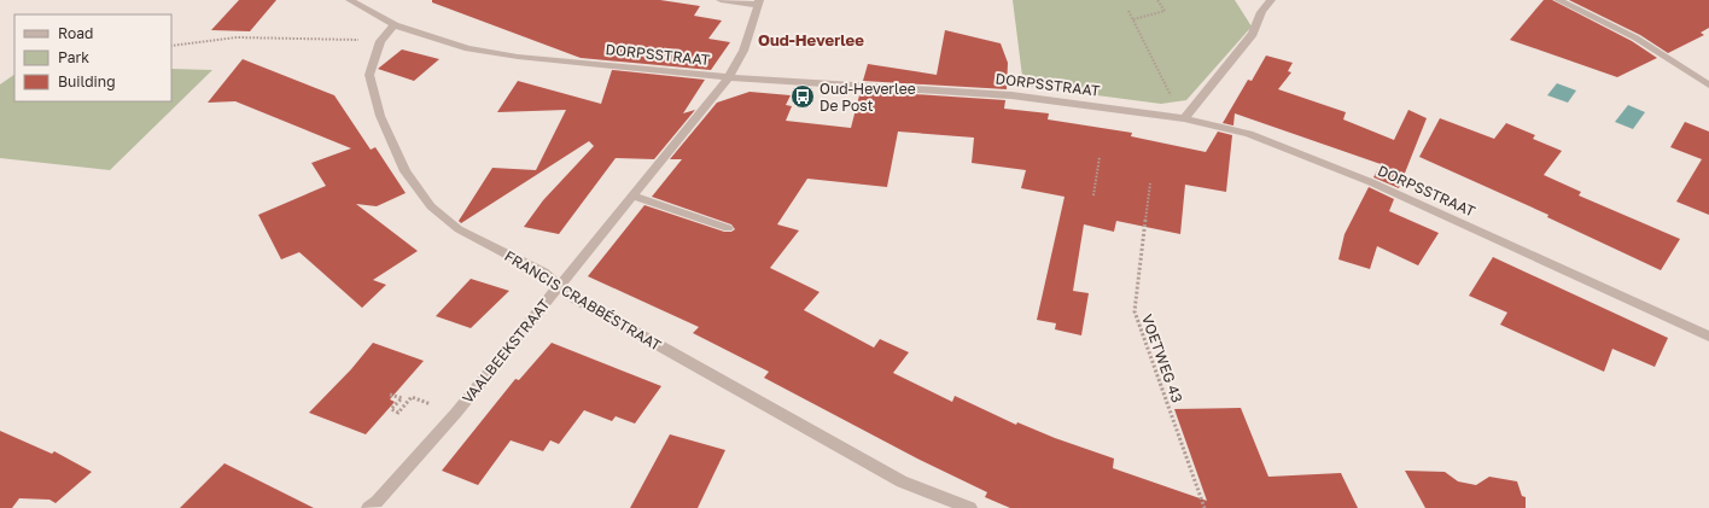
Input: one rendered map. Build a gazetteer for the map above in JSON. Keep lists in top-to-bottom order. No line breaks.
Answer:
{"streets":{"street":["DORPSSTRAAT","FRANCIS CRABBÉSTRAAT","VAALBEEKSTRAAT"],"path":["VOETWEG 43"]},"crossings":[["DORPSSTRAAT","FRANCIS CRABBÉSTRAAT"],["DORPSSTRAAT","VAALBEEKSTRAAT"],["FRANCIS CRABBÉSTRAAT","VAALBEEKSTRAAT"]],"districts":["Oud-Heverlee"],"places":{"bus stop":["Oud-Heverlee De Post"]},"legend":["Road","Park","Building"]}
